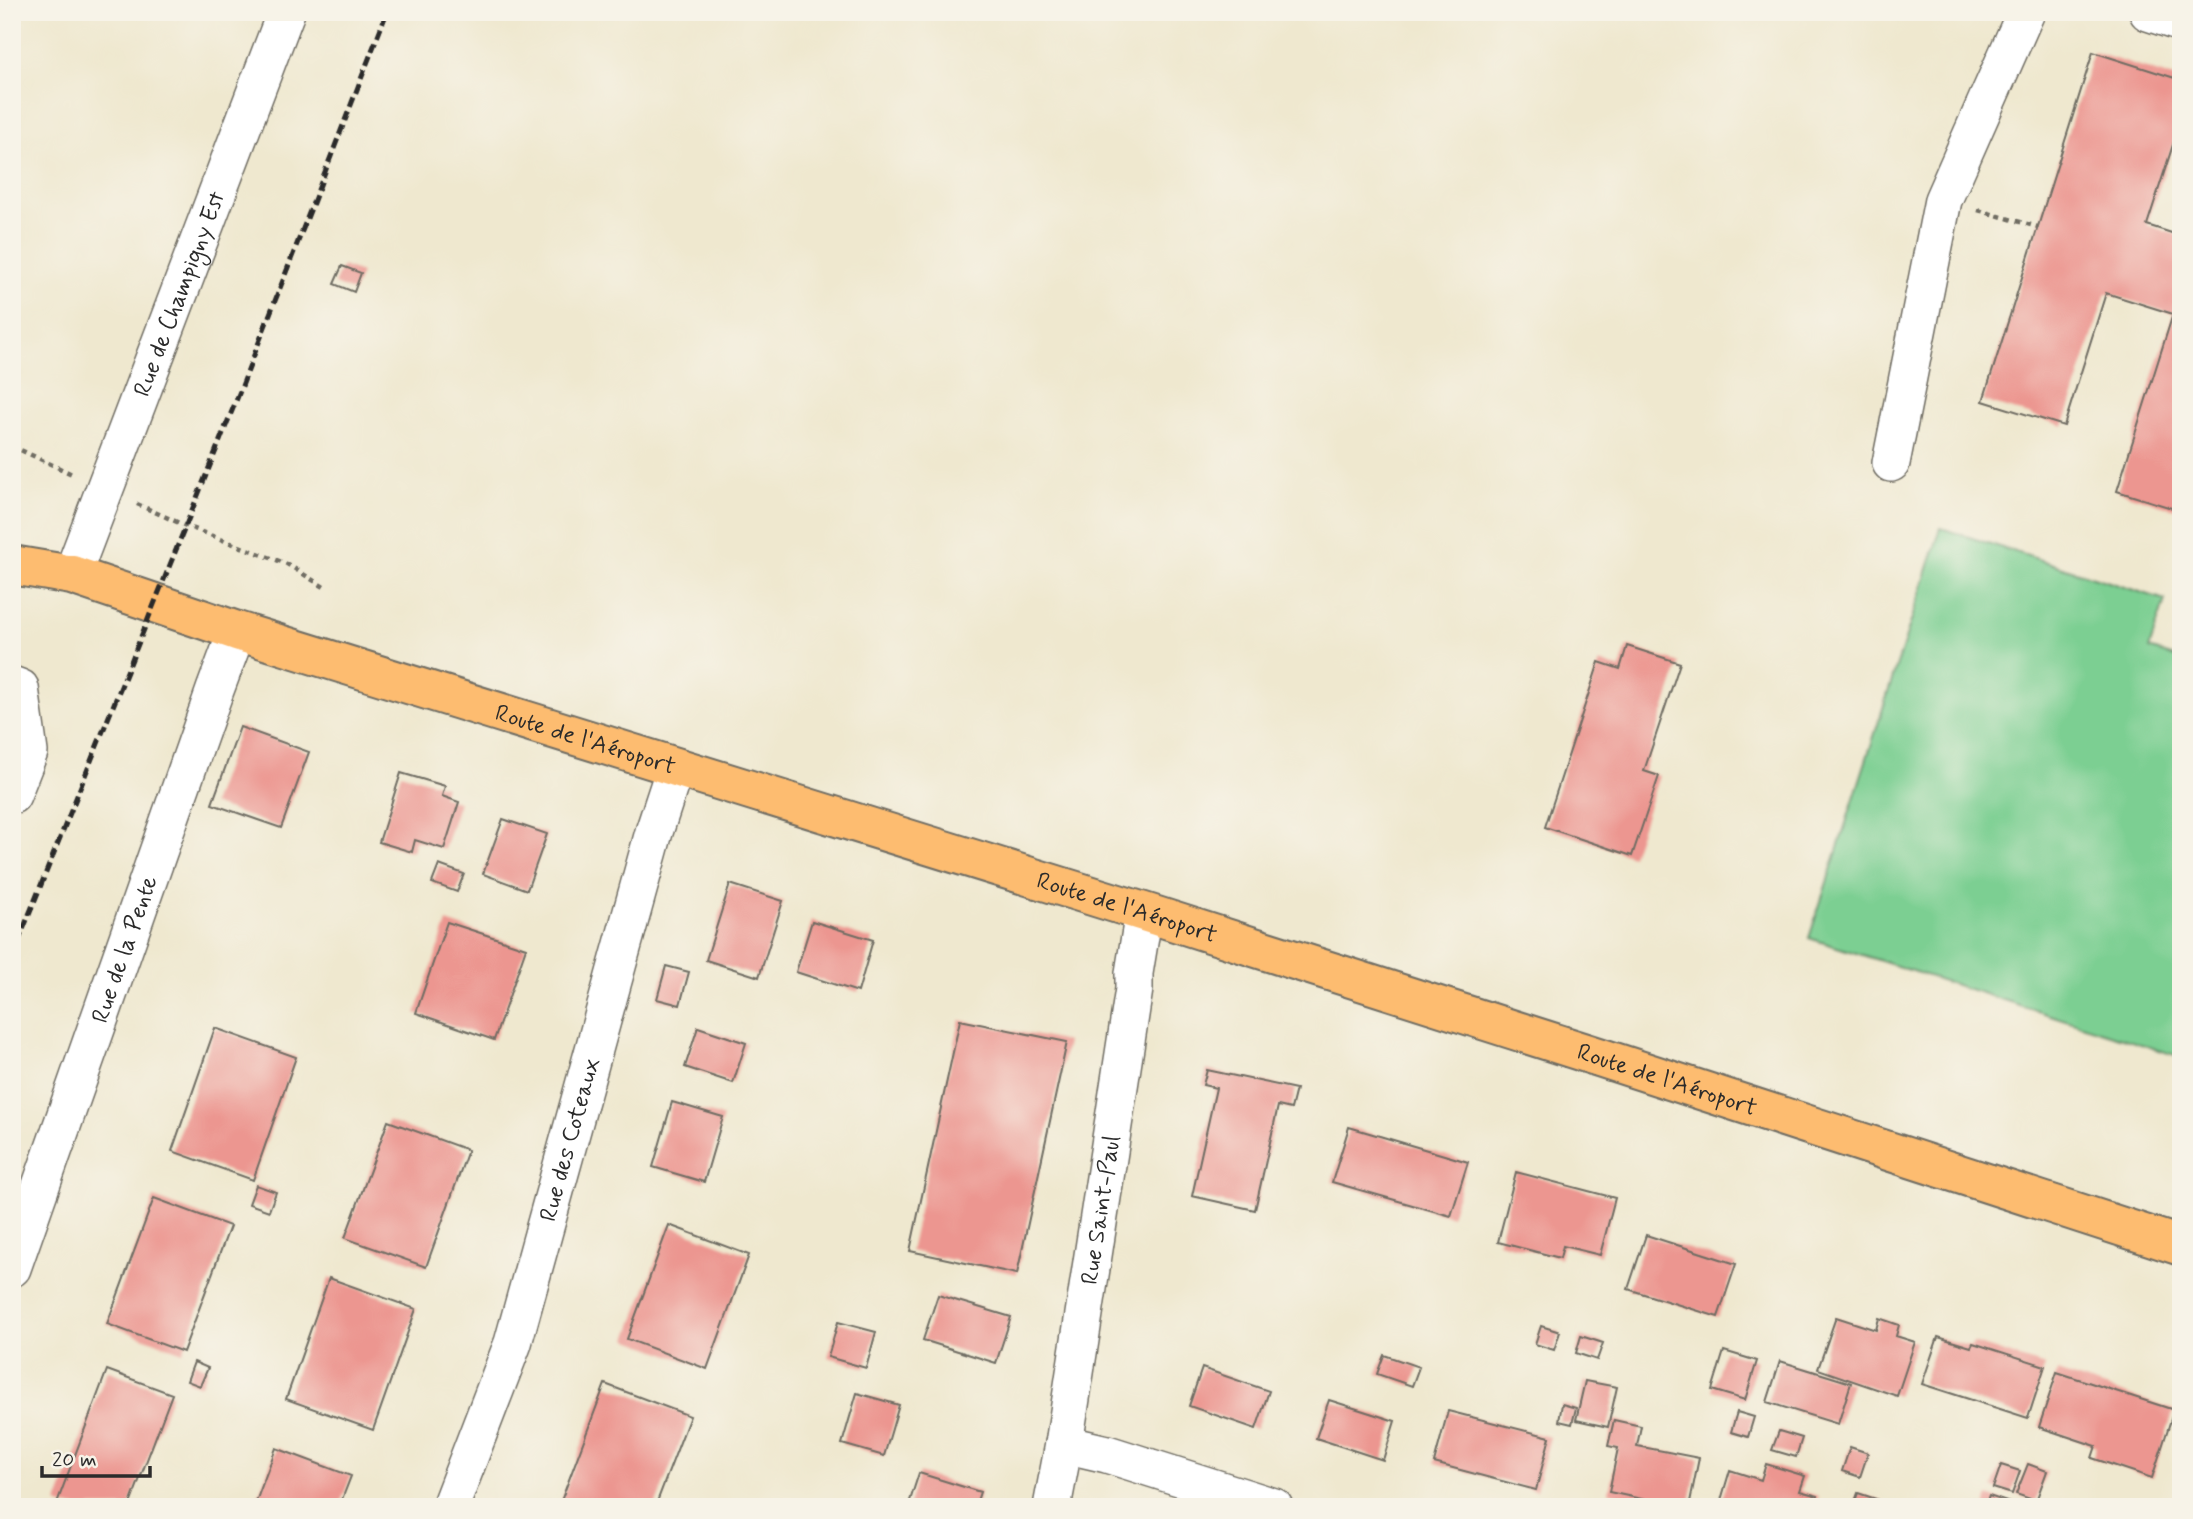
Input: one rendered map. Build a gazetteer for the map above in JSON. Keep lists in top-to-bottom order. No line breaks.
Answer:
{"streets":{"main road":["Route de l'Aéroport"],"street":["Rue de Champigny Est","Rue de la Pente","Rue des Coteaux","Rue Saint-Paul"]},"crossings":[["Rue de Champigny Est","Route de l'Aéroport"],["Route de l'Aéroport","Rue de la Pente"],["Route de l'Aéroport","Rue des Coteaux"],["Route de l'Aéroport","Rue Saint-Paul"]],"scale_bar":"20 m"}
